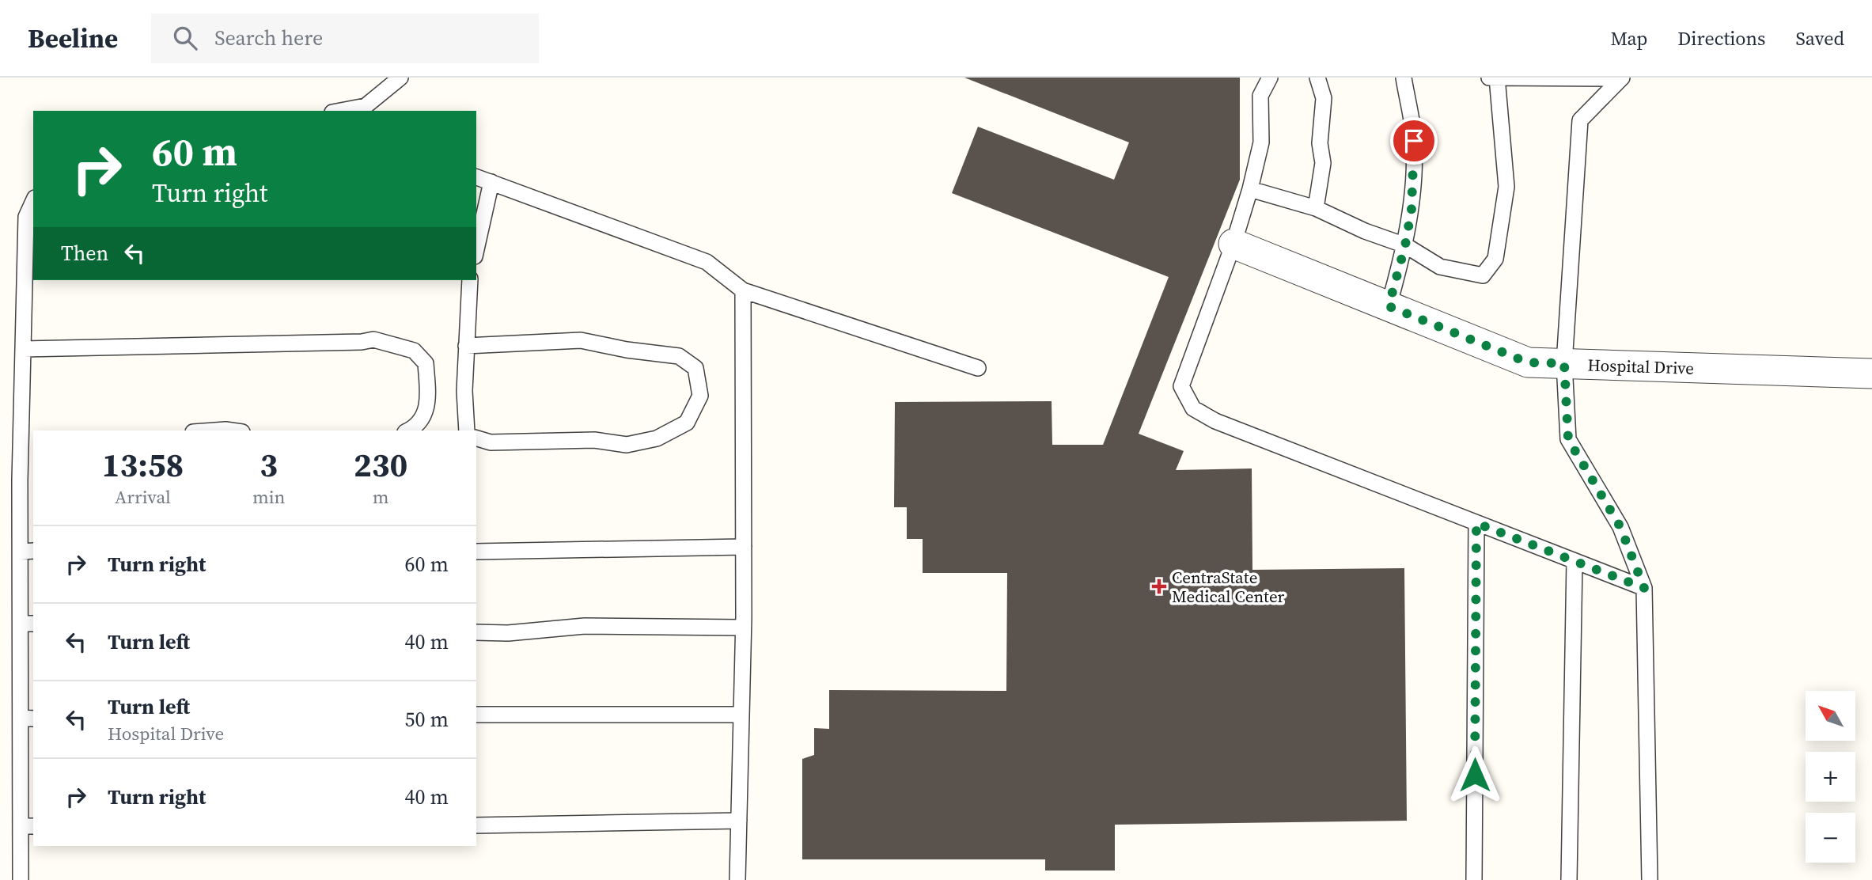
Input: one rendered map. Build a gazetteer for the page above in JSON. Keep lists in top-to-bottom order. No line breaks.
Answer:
{"streets":{"street":["Hospital Drive"]},"places":{"health":["CentraState Medical Center"]},"north":"top left","page":{"header":"Beeline","search":"Search here","nav":["Map","Directions","Saved"],"turn":["60 m","Turn right"],"then":"Then","eta":["13:58","Arrival","3","min","230","m"],"list":[{"name":"Turn right","value":"60 m"},{"name":"Turn left","value":"40 m"},{"name":"Turn left","note":"Hospital Drive","value":"50 m"},{"name":"Turn right","value":"40 m"}],"map_buttons":["+","−"]}}
